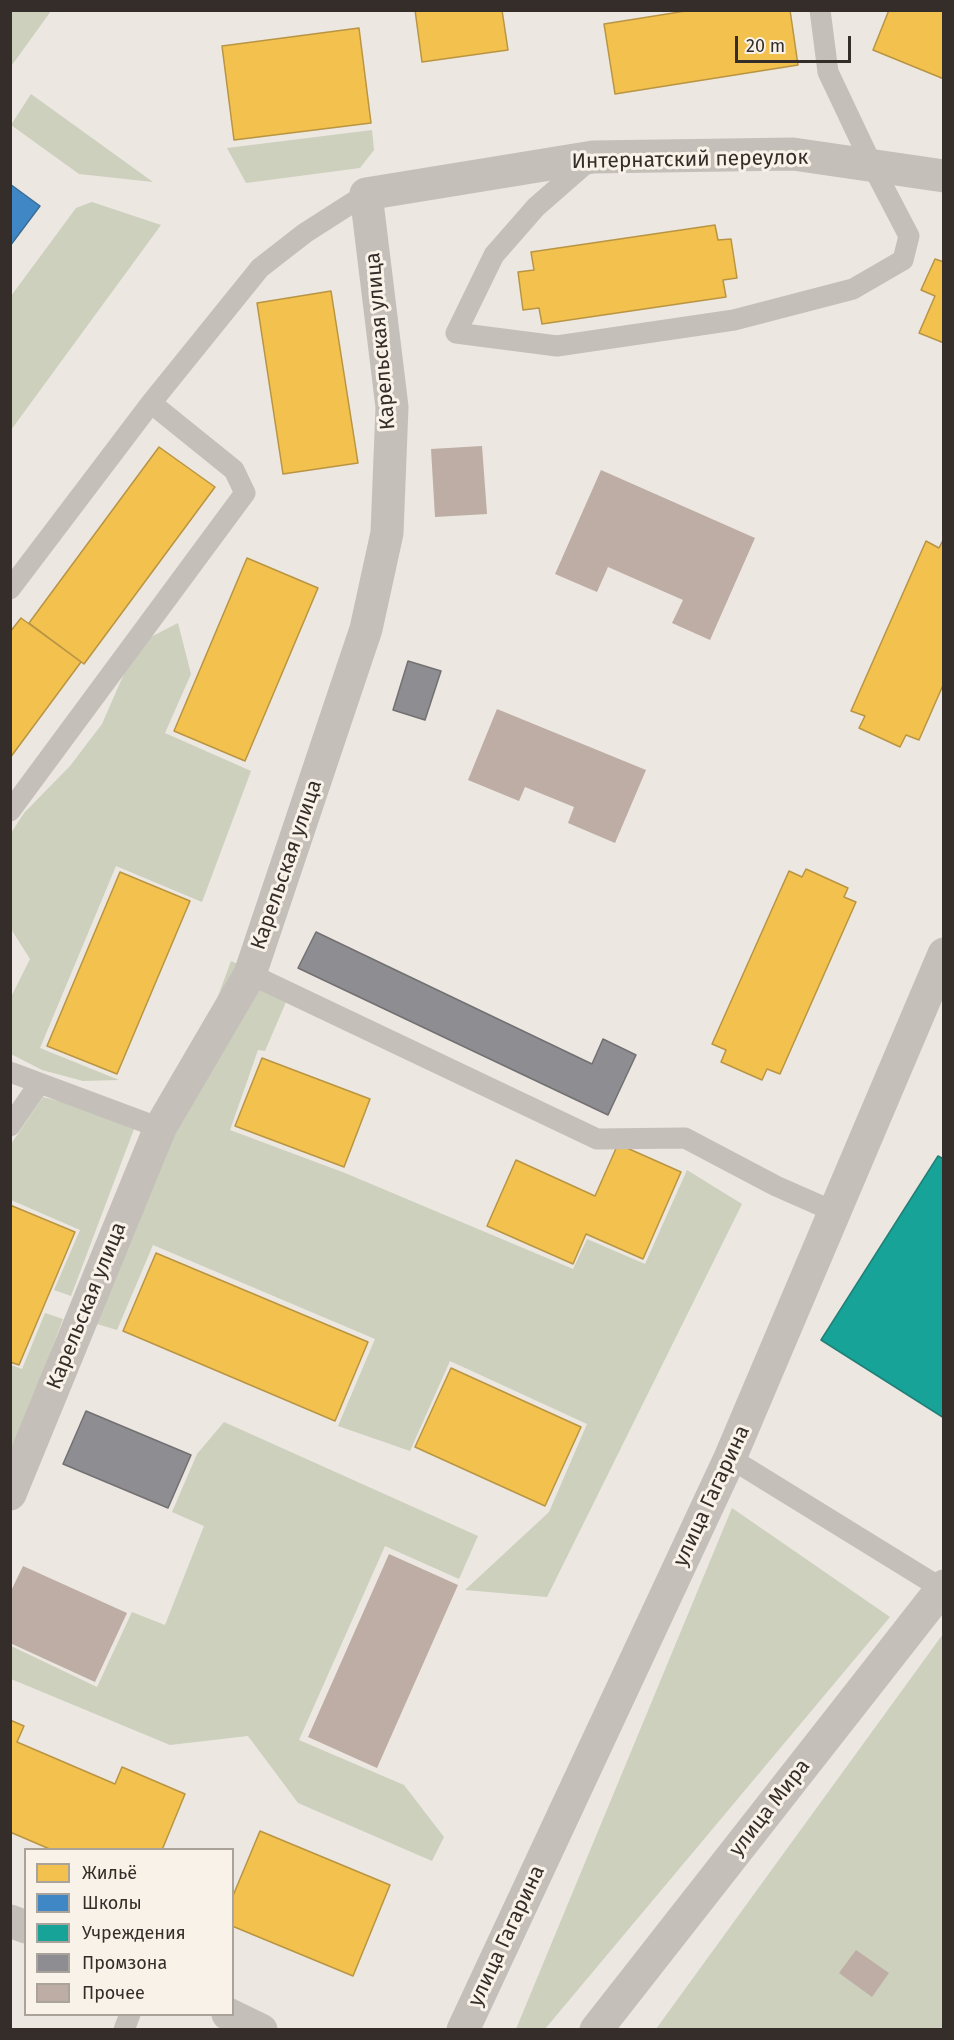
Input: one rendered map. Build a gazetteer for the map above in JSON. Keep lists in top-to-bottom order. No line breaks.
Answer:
{"streets":{"street":["Интернатский переулок","Карельская улица","улица Гагарина","улица Мира"]},"crossings":[["Интернатский переулок","Карельская улица"]],"legend":["Жильё","Школы","Учреждения","Промзона","Прочее"],"scale_bar":"20 m"}
